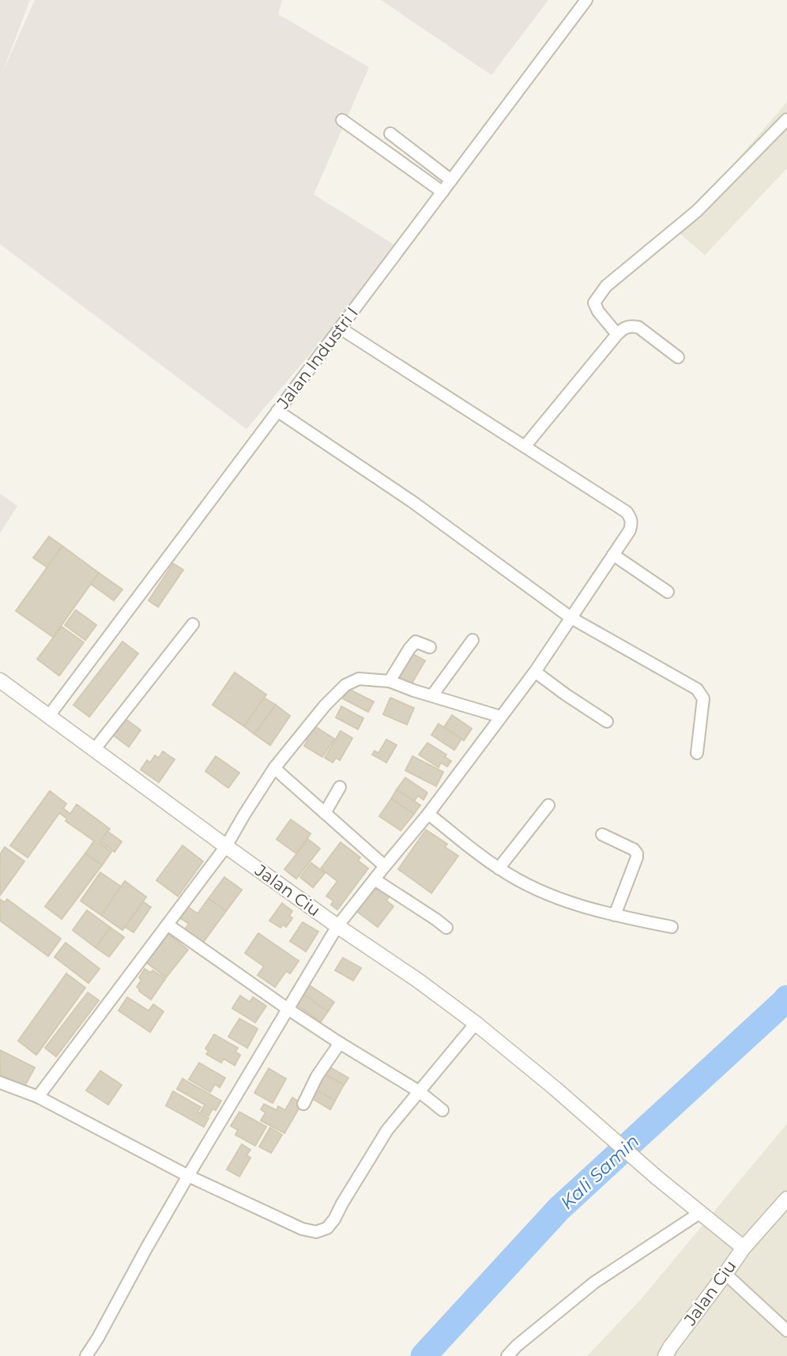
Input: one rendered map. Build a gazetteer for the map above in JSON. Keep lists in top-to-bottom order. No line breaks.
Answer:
{"streets":{"street":["Jalan Industri I","Jalan Ciu"]},"crossings":[["Jalan Industri I","Jalan Ciu"]],"water":["Kali Samin"]}
